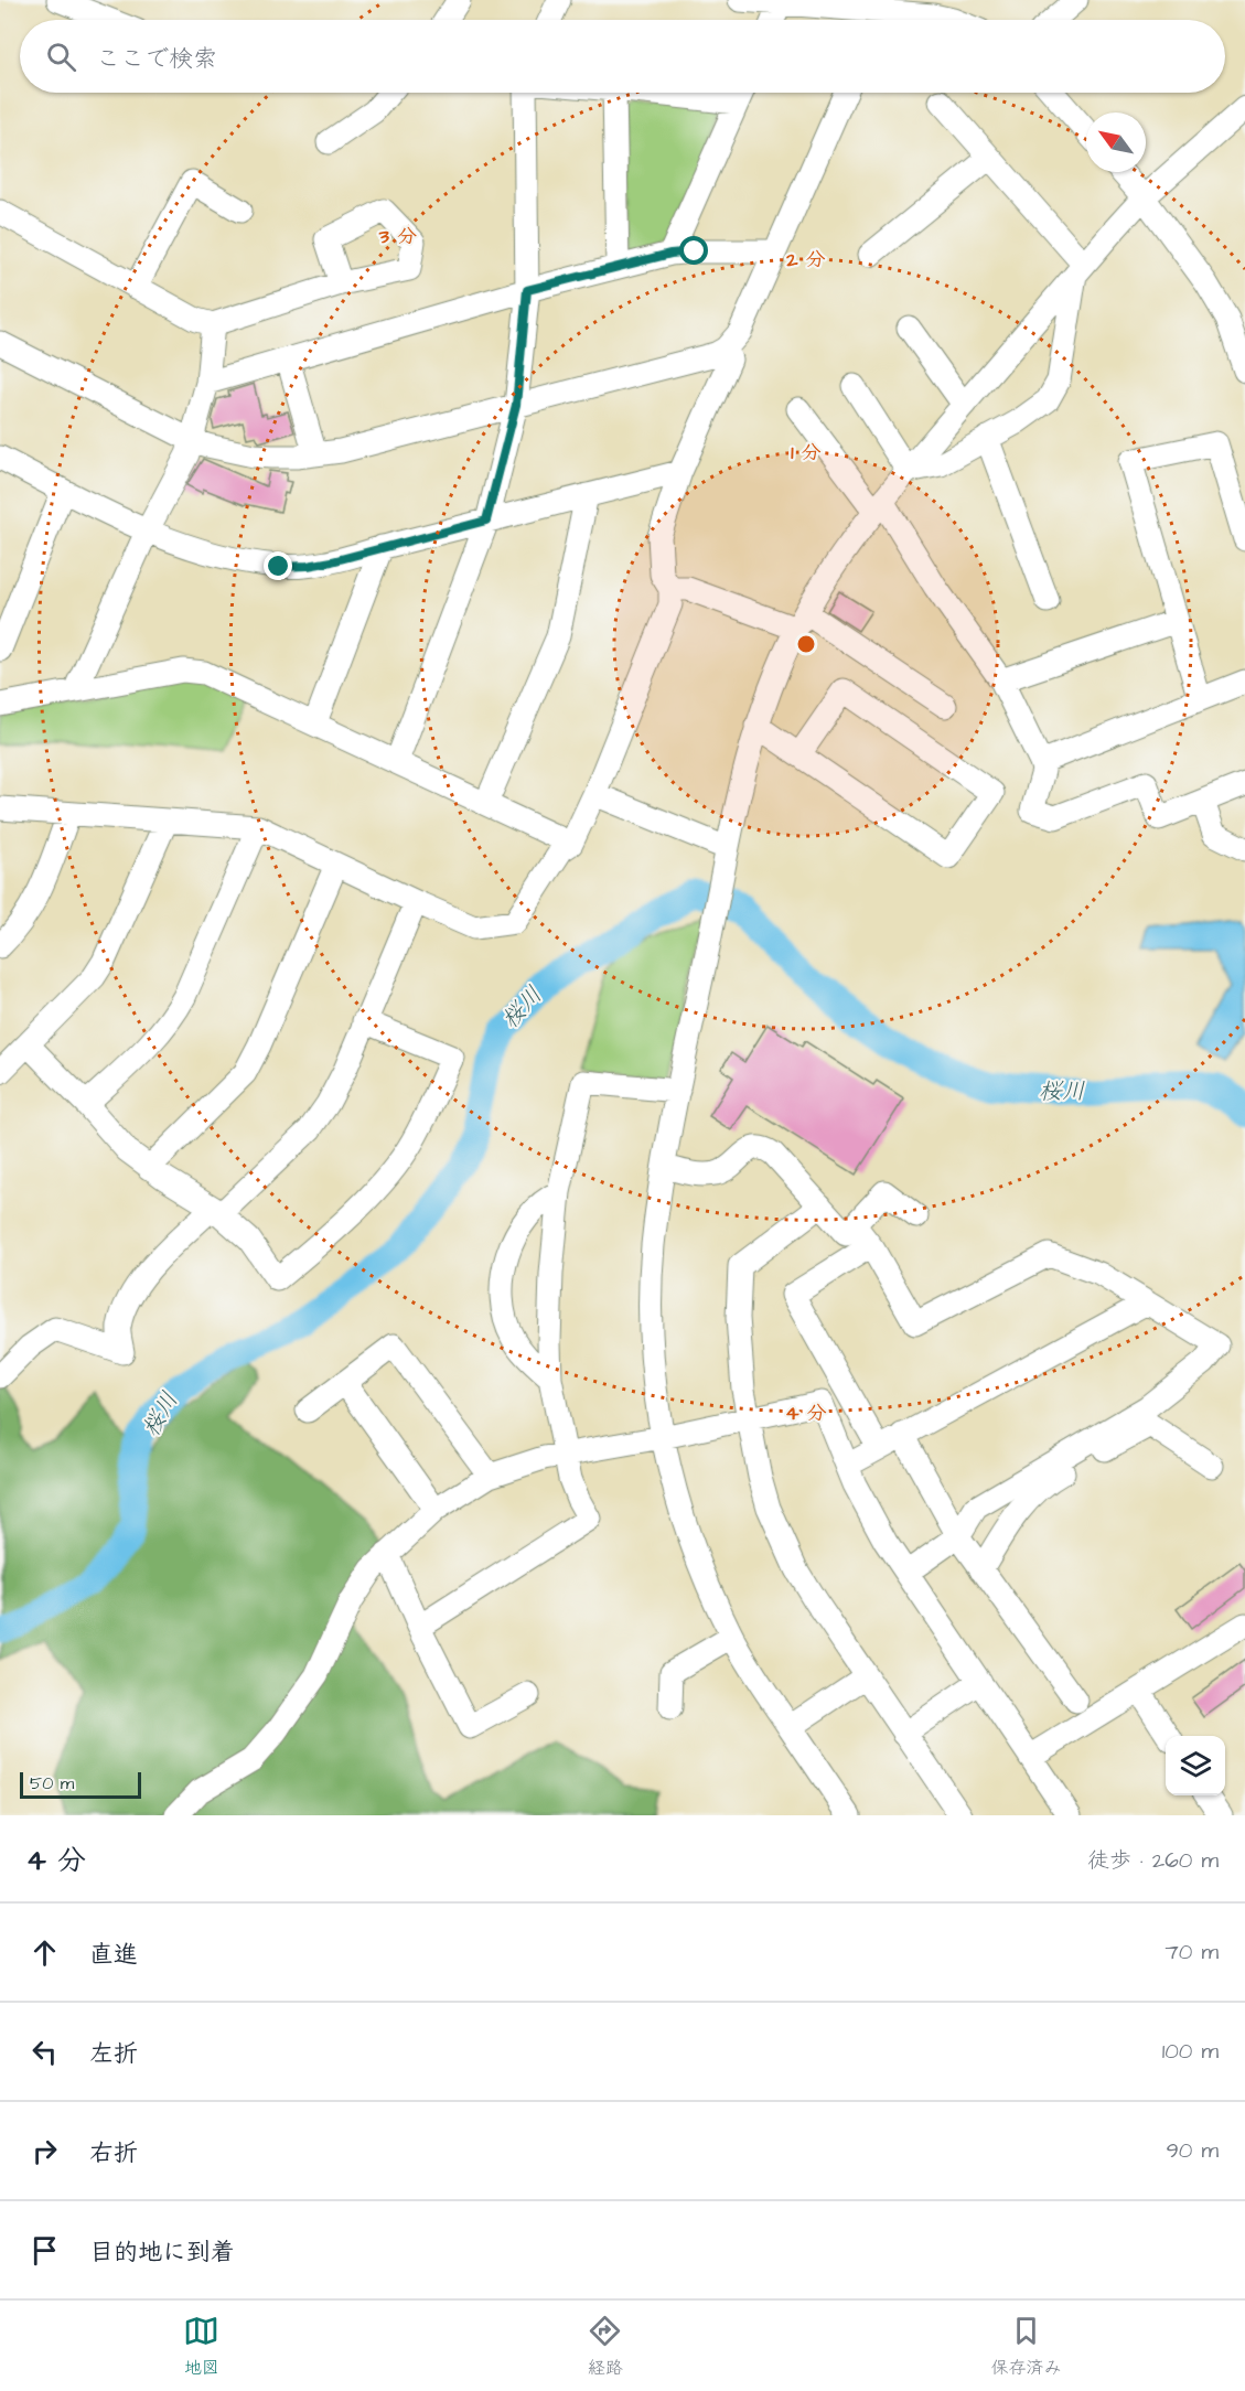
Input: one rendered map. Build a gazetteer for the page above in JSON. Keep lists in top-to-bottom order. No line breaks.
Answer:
{"water":["桜川"],"scale_bar":"50 m","north":"top left","page":{"search":"ここで検索","scale":"50 m","heading":["4 分","徒歩 · 260 m"],"list":[["直進","70 m"],["左折","100 m"],["右折","90 m"],"目的地に到着"],"nav":["地図","経路","保存済み"]},"rings":["3 分","2 分","1 分","4 分"]}
